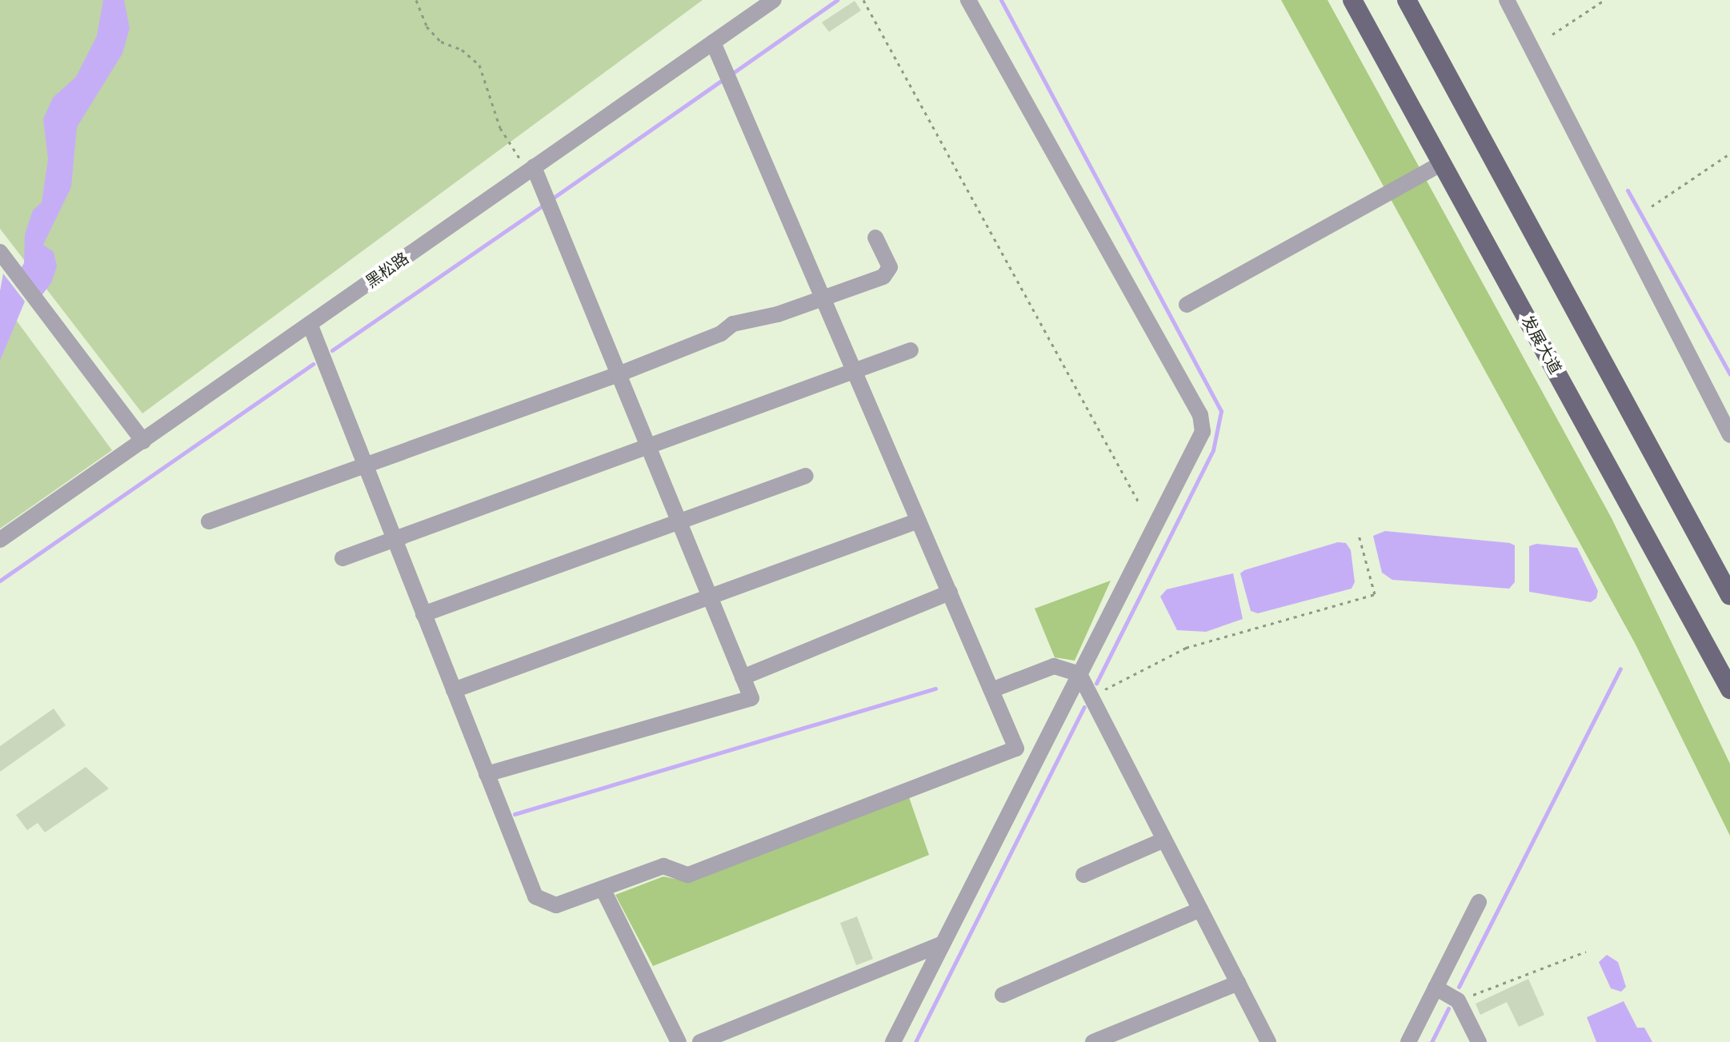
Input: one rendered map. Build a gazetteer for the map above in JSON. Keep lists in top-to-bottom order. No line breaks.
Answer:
{"streets":{"main road":["发展大道"],"street":["黑松路"]}}
